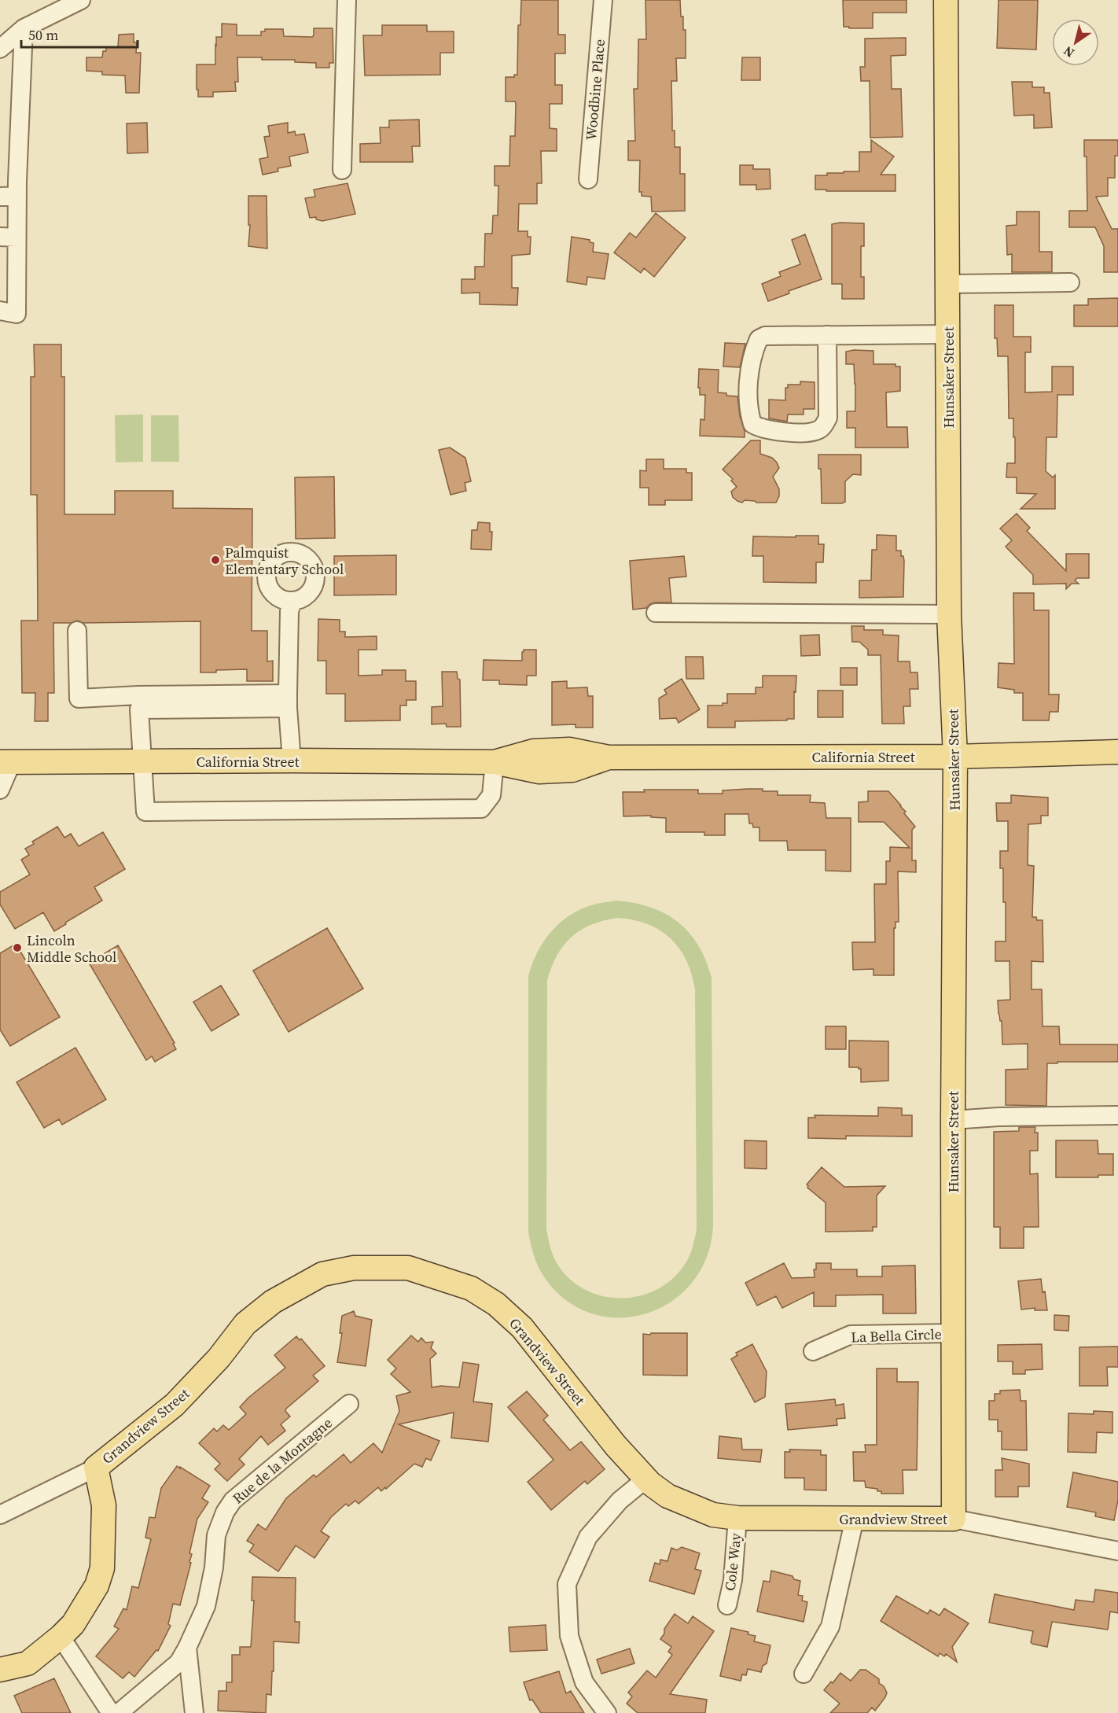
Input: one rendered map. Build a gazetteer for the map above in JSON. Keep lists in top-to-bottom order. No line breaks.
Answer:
{"streets":{"main road":["Hunsaker Street","California Street","Grandview Street"],"street":["Woodbine Place","La Bella Circle","Rue de la Montagne","Cole Way"]},"crossings":[["Hunsaker Street","California Street"],["Hunsaker Street","La Bella Circle"],["Hunsaker Street","Grandview Street"],["Grandview Street","Cole Way"]],"places":["Palmquist Elementary School","Lincoln Middle School"],"scale_bar":"50 m","north":"bottom left"}
